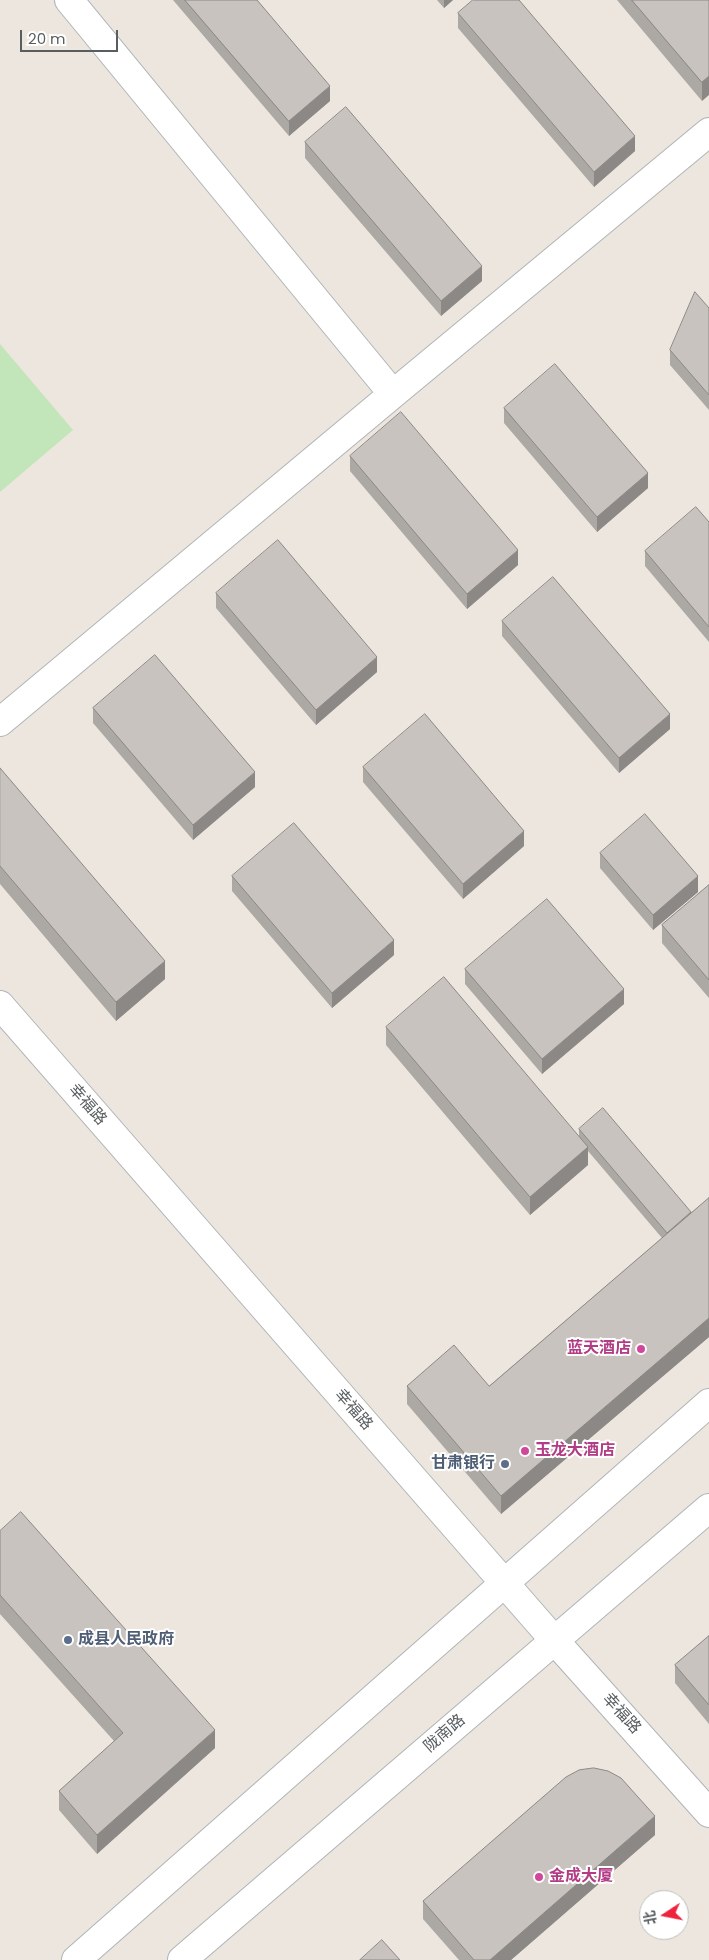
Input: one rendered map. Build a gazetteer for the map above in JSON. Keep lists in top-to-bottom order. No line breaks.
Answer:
{"streets":{"street":["幸福路","陇南路"]},"crossings":[["幸福路","陇南路"]],"places":["蓝天酒店","玉龙大酒店","甘肃银行","成县人民政府","金成大厦"],"scale_bar":"20 m","north":"left"}
